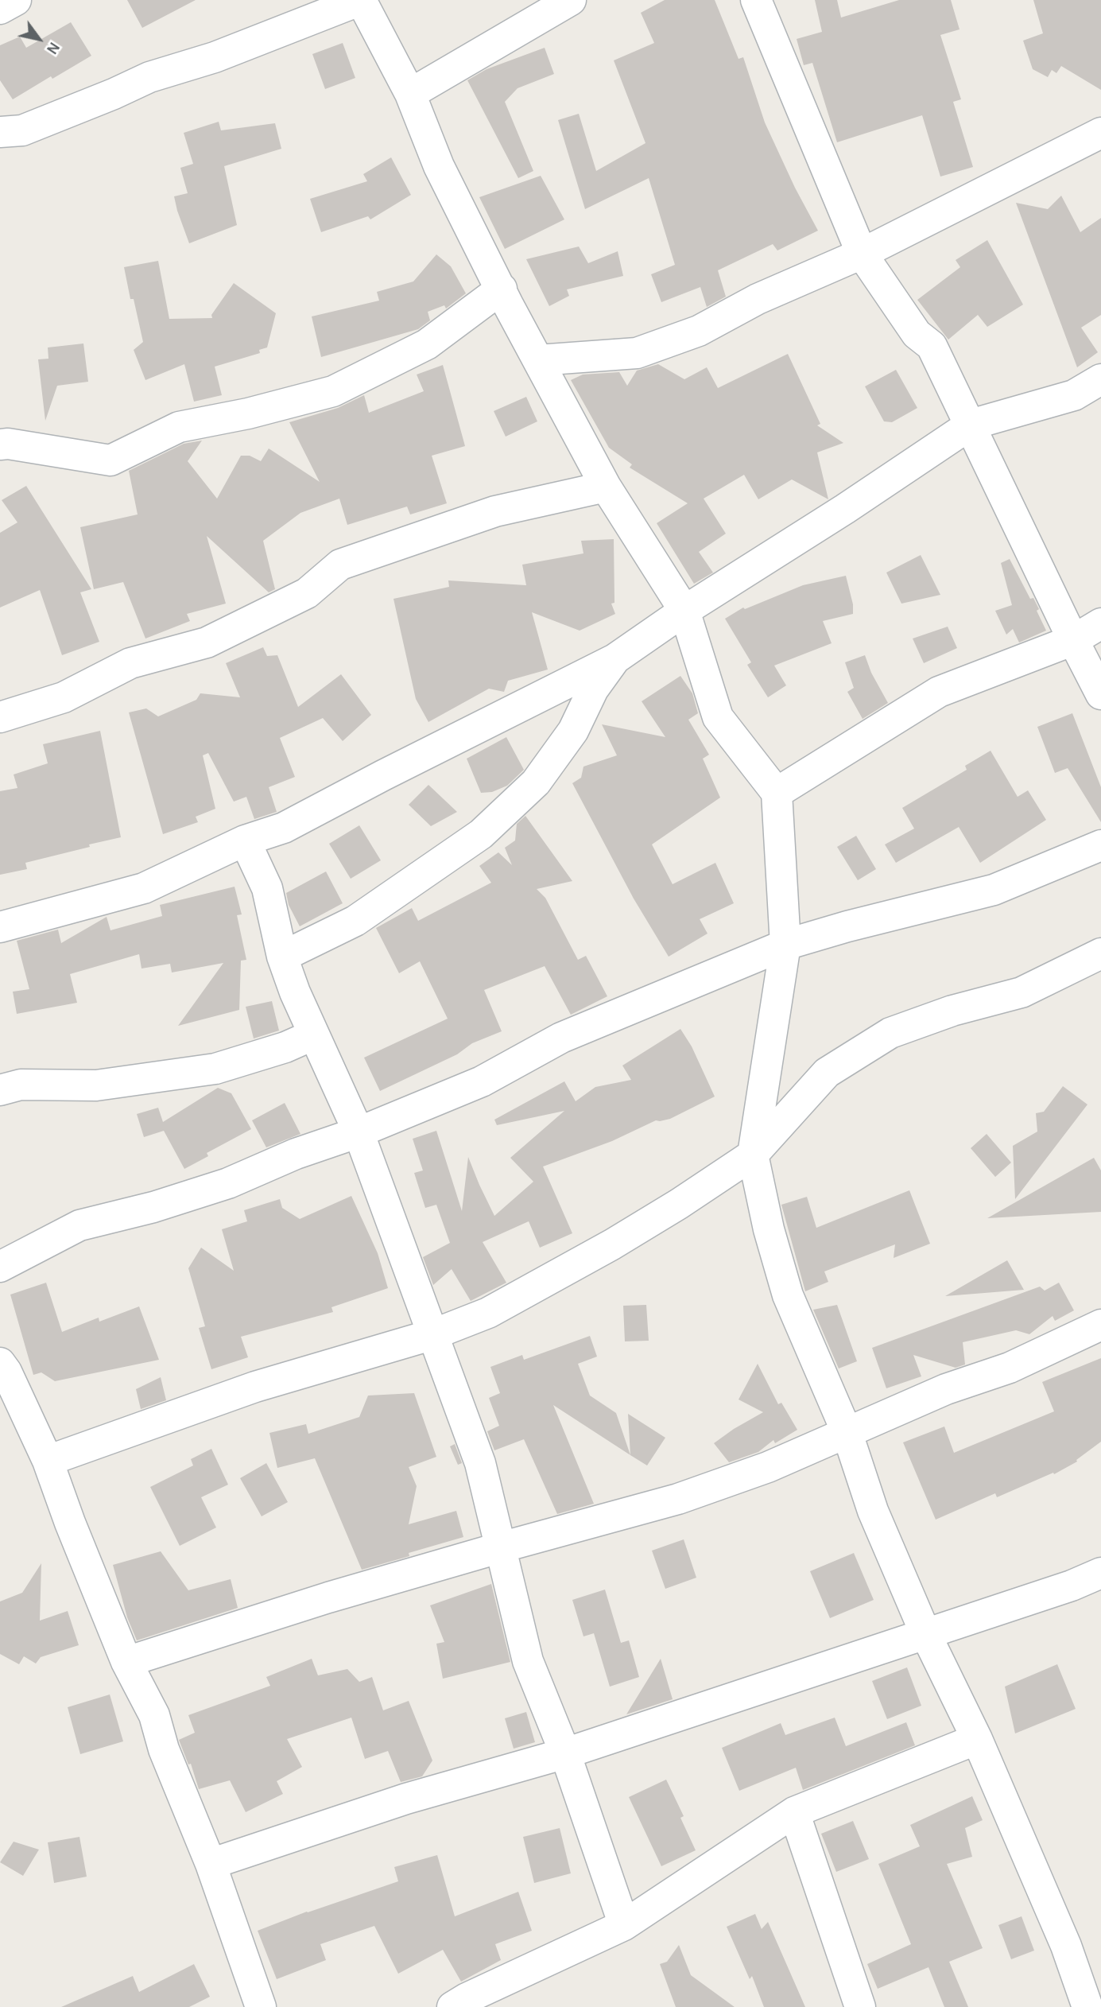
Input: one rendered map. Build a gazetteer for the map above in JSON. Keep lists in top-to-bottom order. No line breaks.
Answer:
{"north":"bottom right"}
